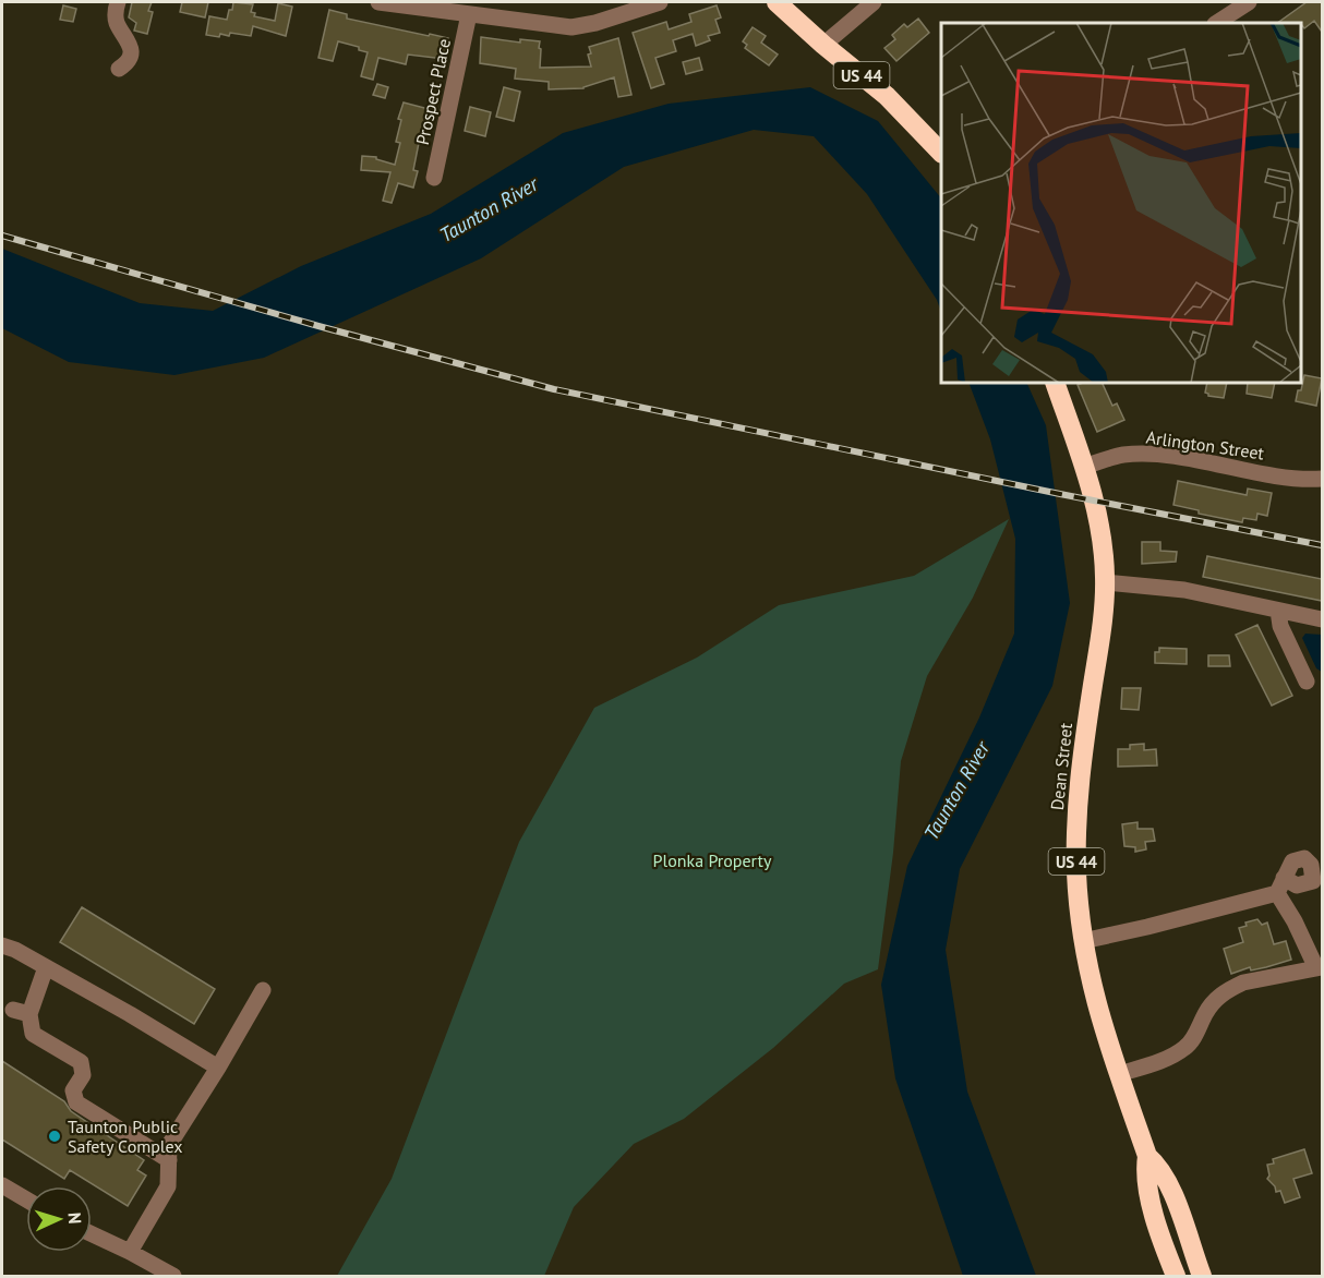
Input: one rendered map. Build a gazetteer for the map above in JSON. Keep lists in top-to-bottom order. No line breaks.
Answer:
{"streets":{"highway":["US 44","Dean Street"],"street":["Prospect Place","Arlington Street"]},"crossings":[["Arlington Street","Dean Street"]],"water":["Taunton River"],"parks":["Plonka Property"],"places":["Taunton Public Safety Complex"],"north":"right"}
